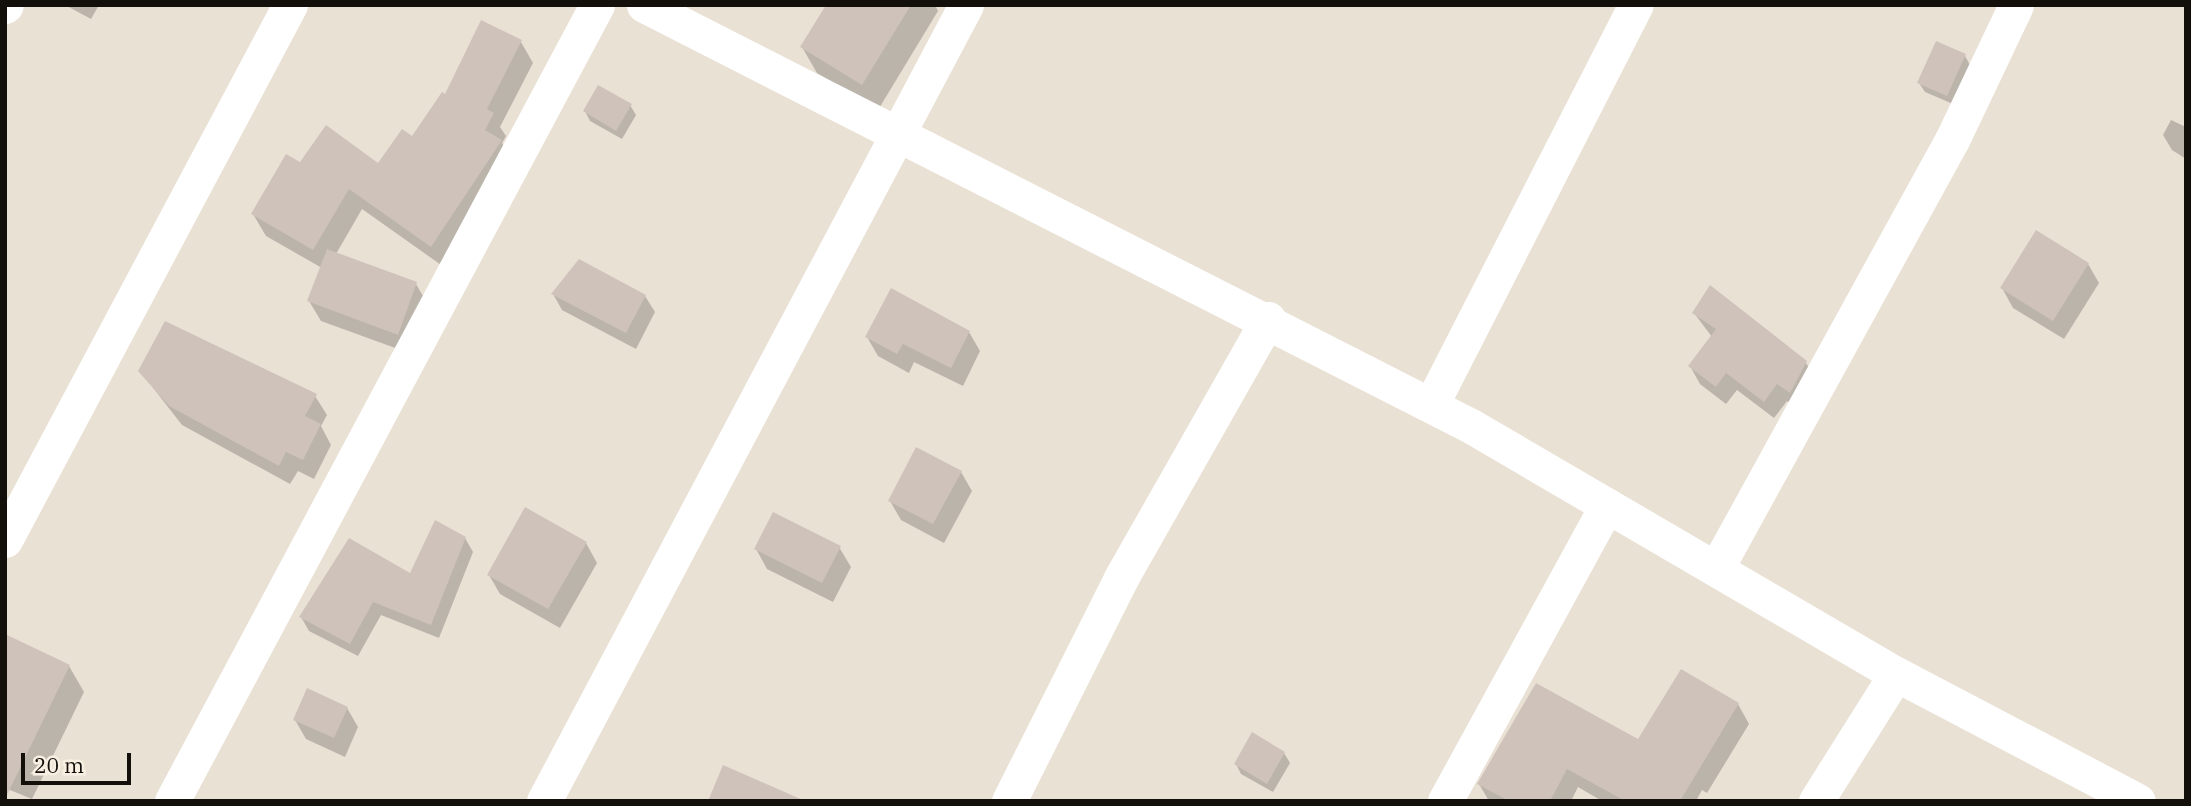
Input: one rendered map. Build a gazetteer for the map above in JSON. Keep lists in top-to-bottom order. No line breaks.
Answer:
{"scale_bar":"20 m"}
